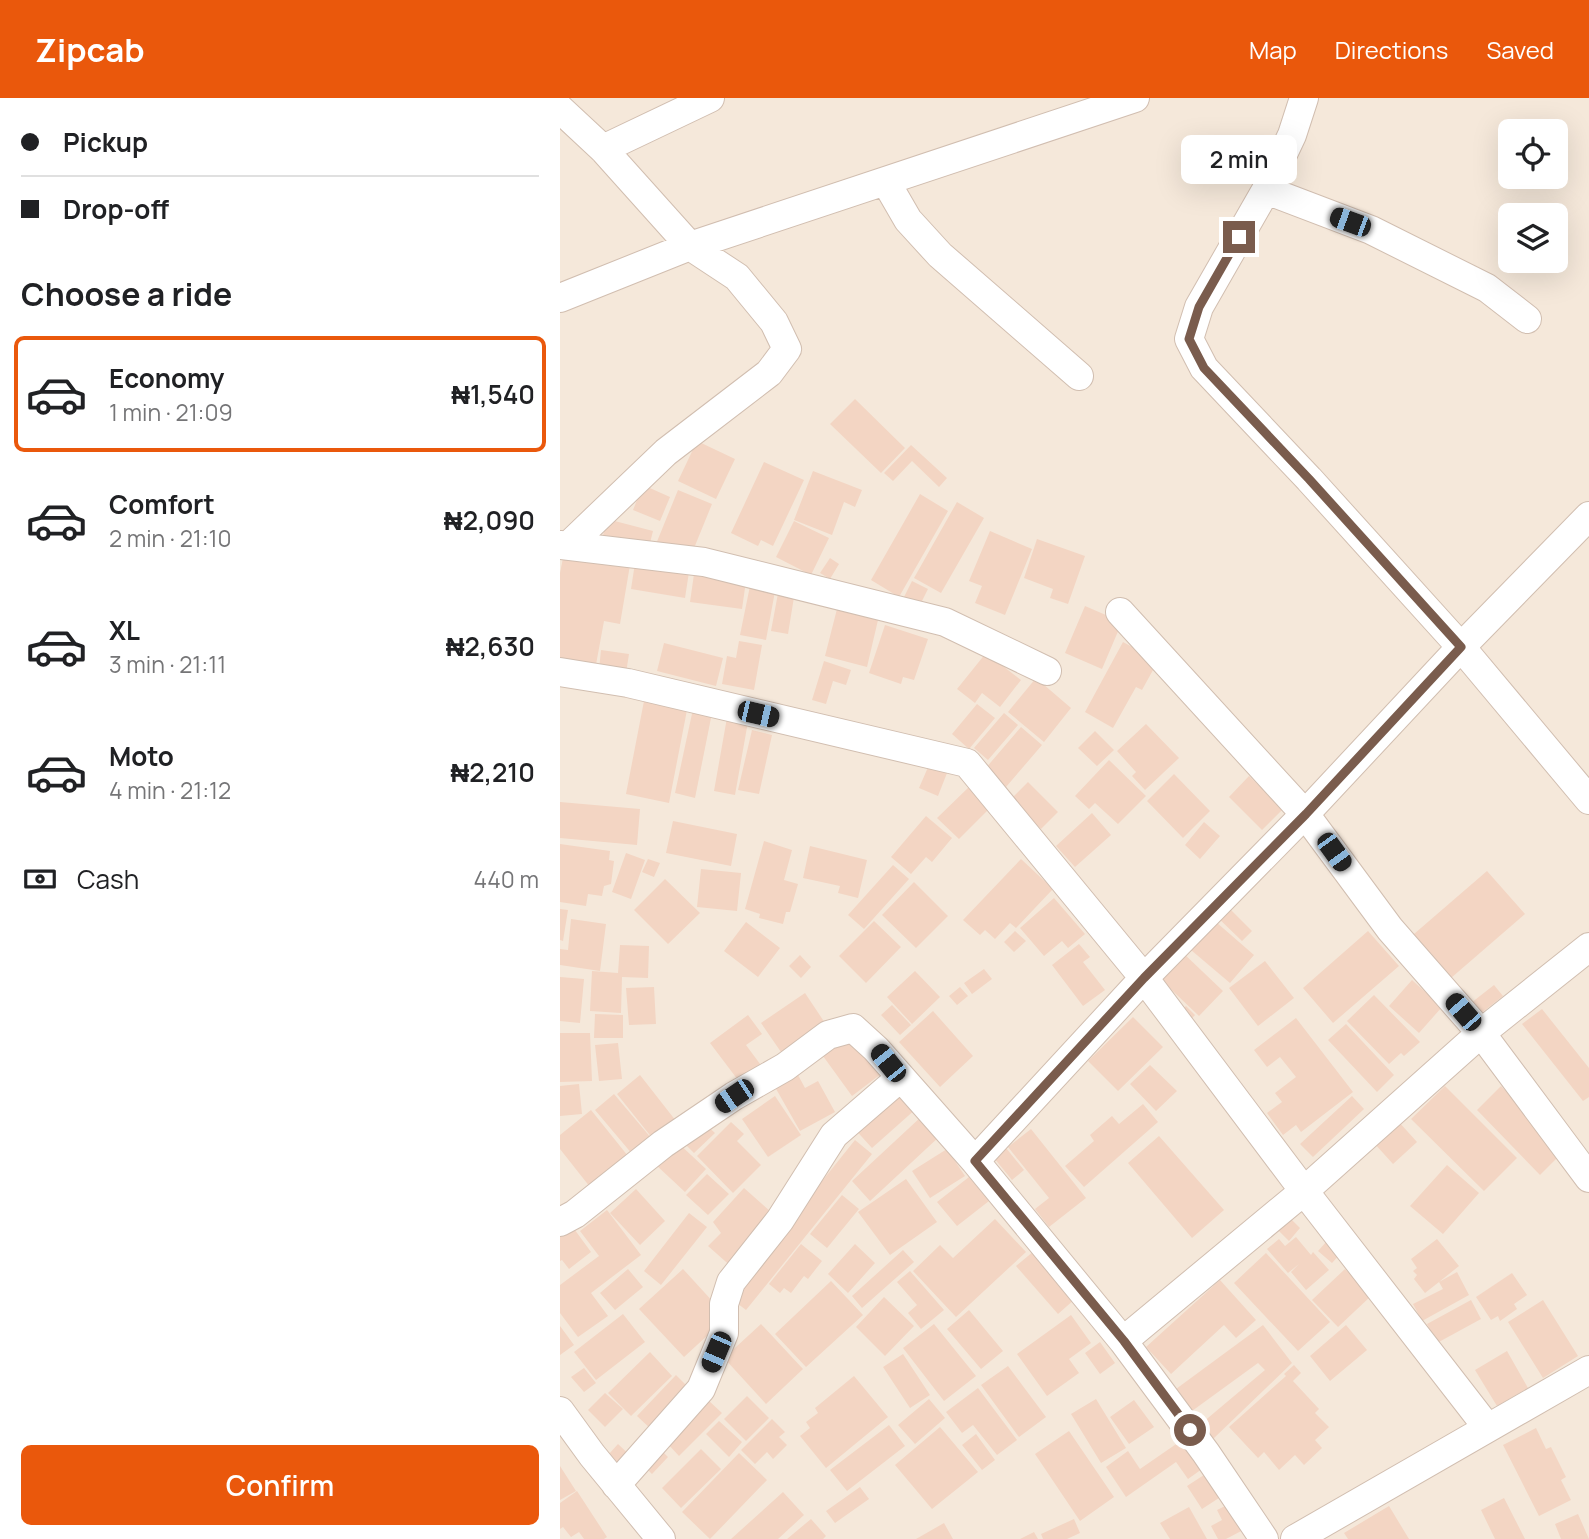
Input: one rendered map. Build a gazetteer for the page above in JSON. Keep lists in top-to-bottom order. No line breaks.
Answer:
{"page":{"header":"Zipcab","nav":["Map","Directions","Saved"],"banner":["Pickup","Drop-off"],"bubble":"2 min","heading":"Choose a ride","list":[{"name":"Economy","note":"1 min · 21:09","value":"₦1,540"},{"name":"Comfort","note":"2 min · 21:10","value":"₦2,090"},{"name":"XL","note":"3 min · 21:11","value":"₦2,630"},{"name":"Moto","note":"4 min · 21:12","value":"₦2,210"}],"pay":["Cash","440 m"],"buttons":"Confirm"}}
